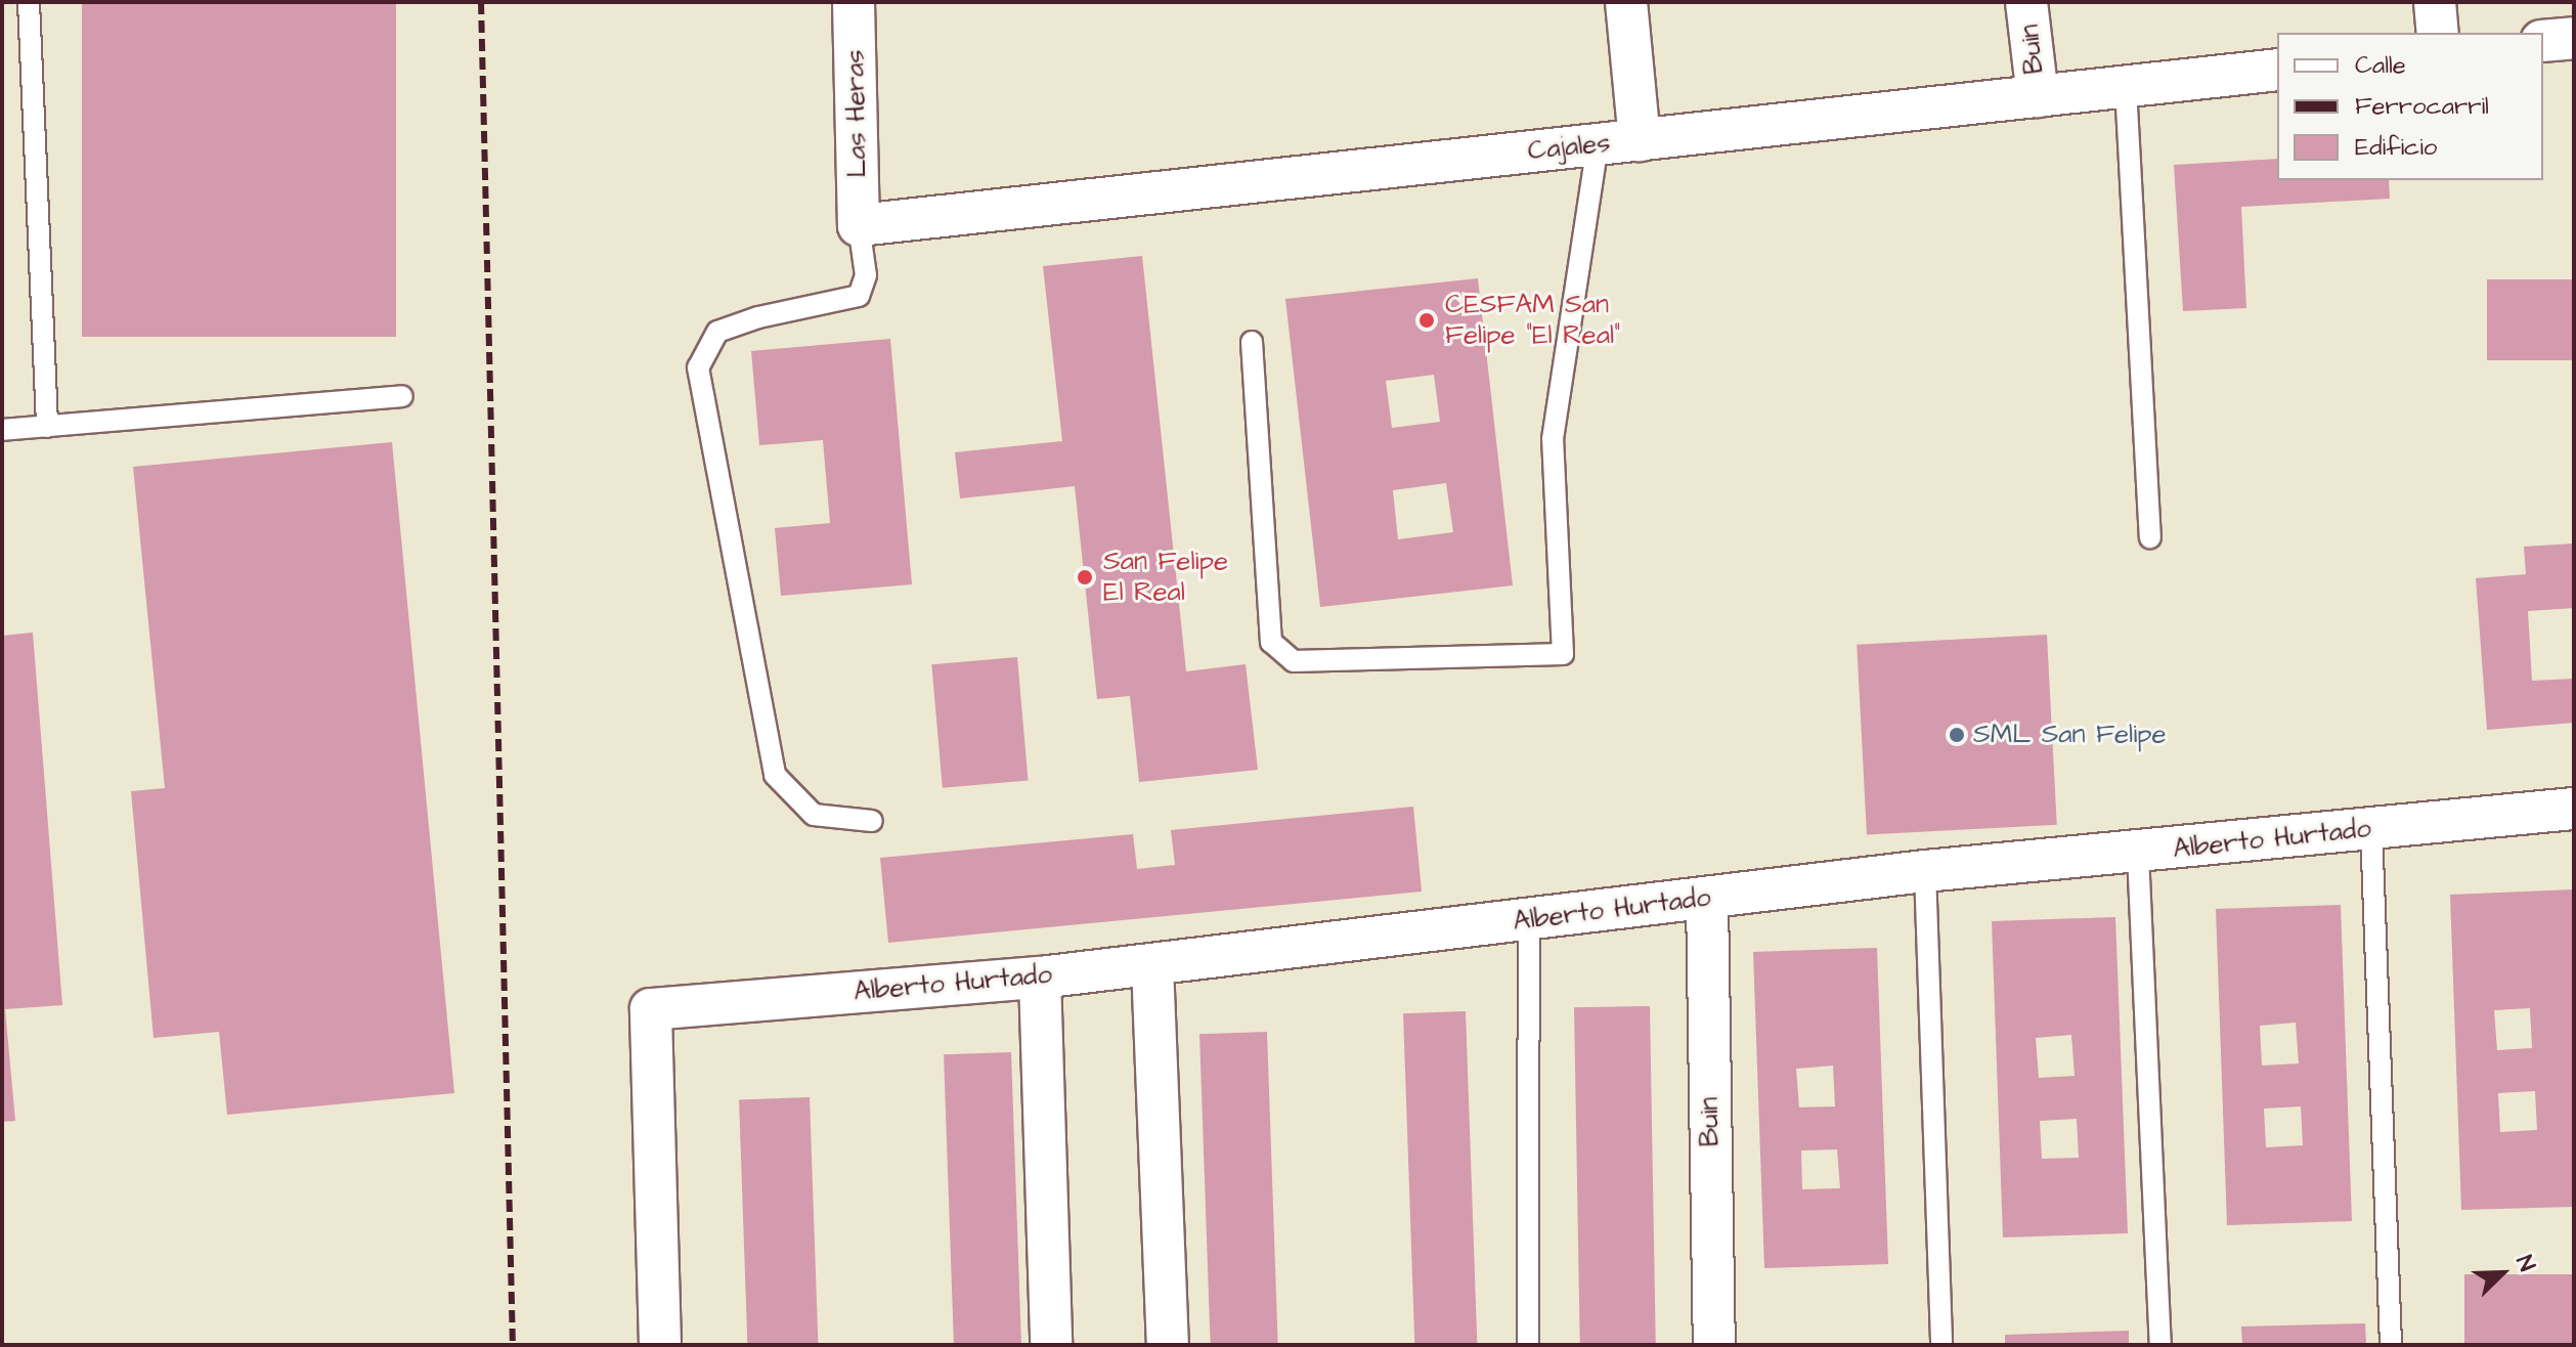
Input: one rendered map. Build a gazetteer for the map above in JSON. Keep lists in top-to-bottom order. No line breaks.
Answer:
{"streets":{"street":["Buin","Las Heras","Cajales","Alberto Hurtado"]},"crossings":[["Buin","Cajales"],["Buin","Alberto Hurtado"],["Las Heras","Cajales"]],"places":["CESFAM San Felipe \"El Real\"","San Felipe El Real","SML San Felipe"],"legend":["Calle","Ferrocarril","Edificio"],"north":"top right"}
